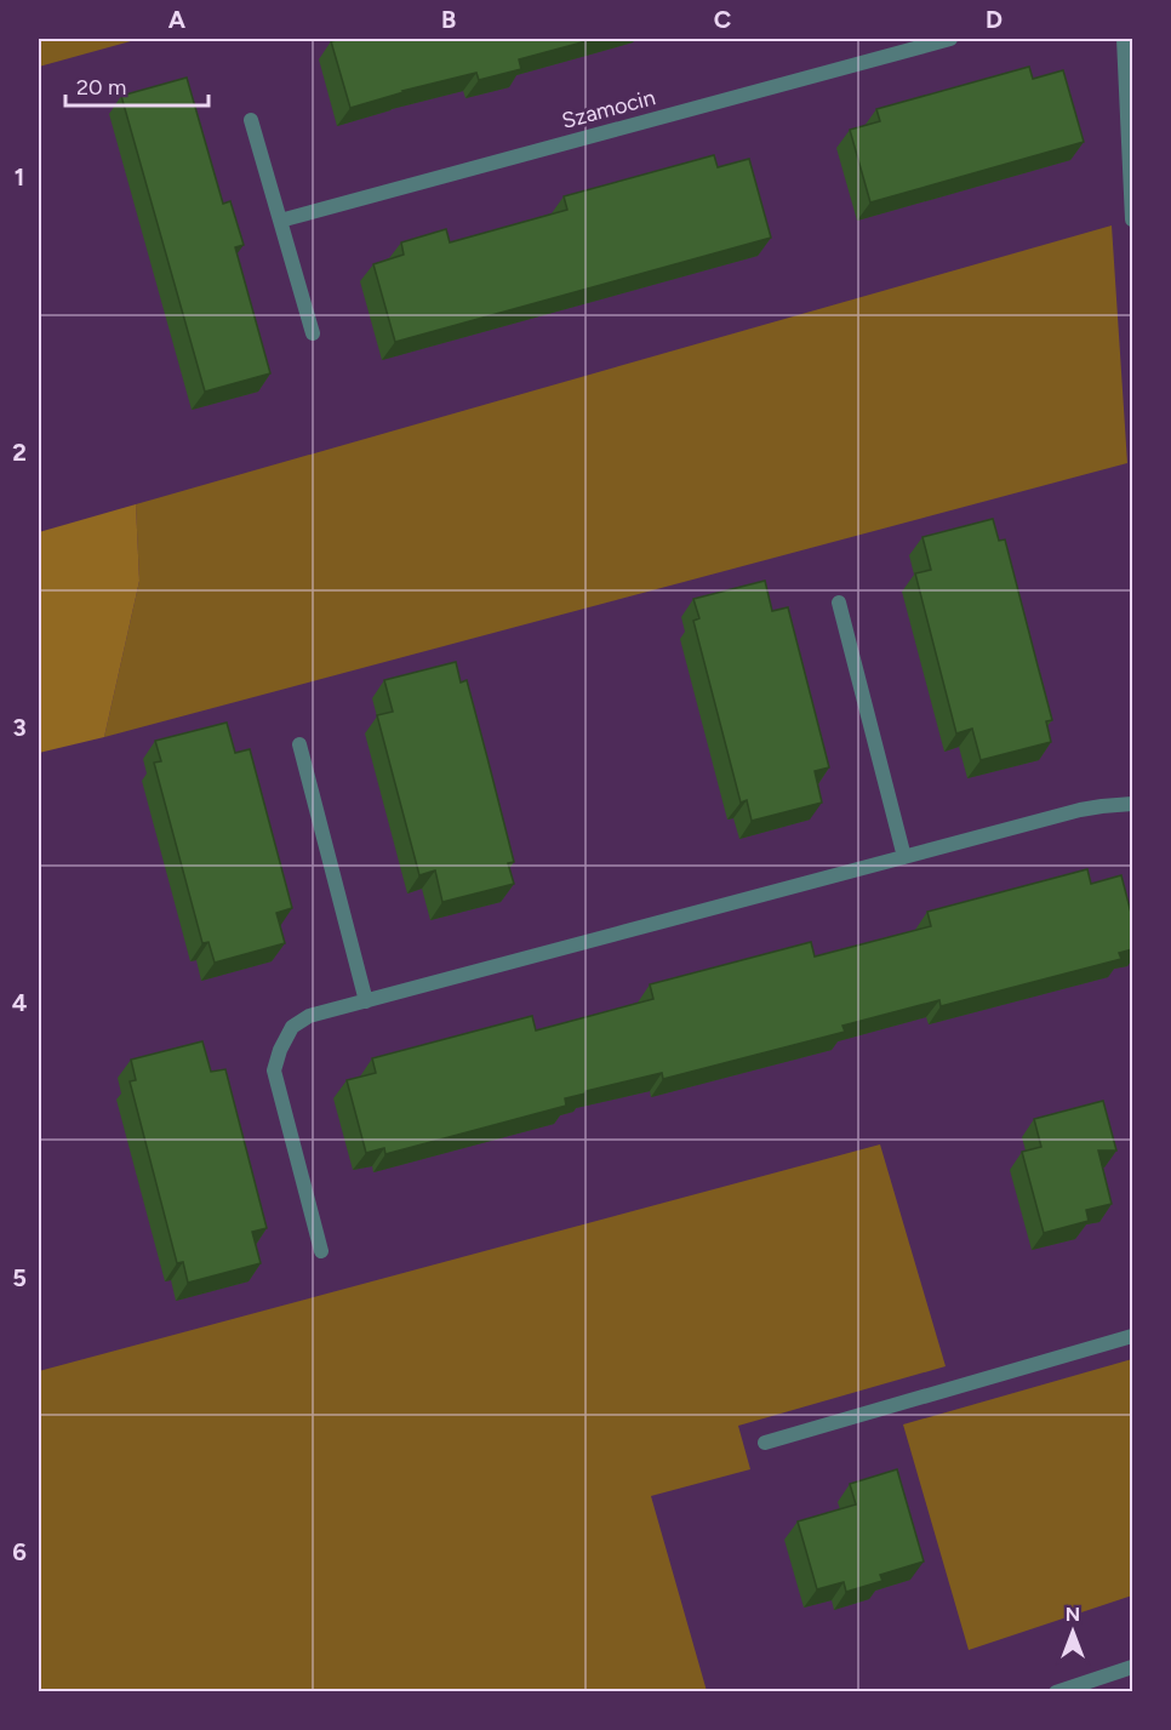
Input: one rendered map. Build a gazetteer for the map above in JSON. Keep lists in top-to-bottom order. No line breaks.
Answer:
{"streets":{"street":["Szamocin"]},"scale_bar":"20 m","north":"top","grid":{"columns":["A","B","C","D"],"rows":["1","2","3","4","5","6"]}}
